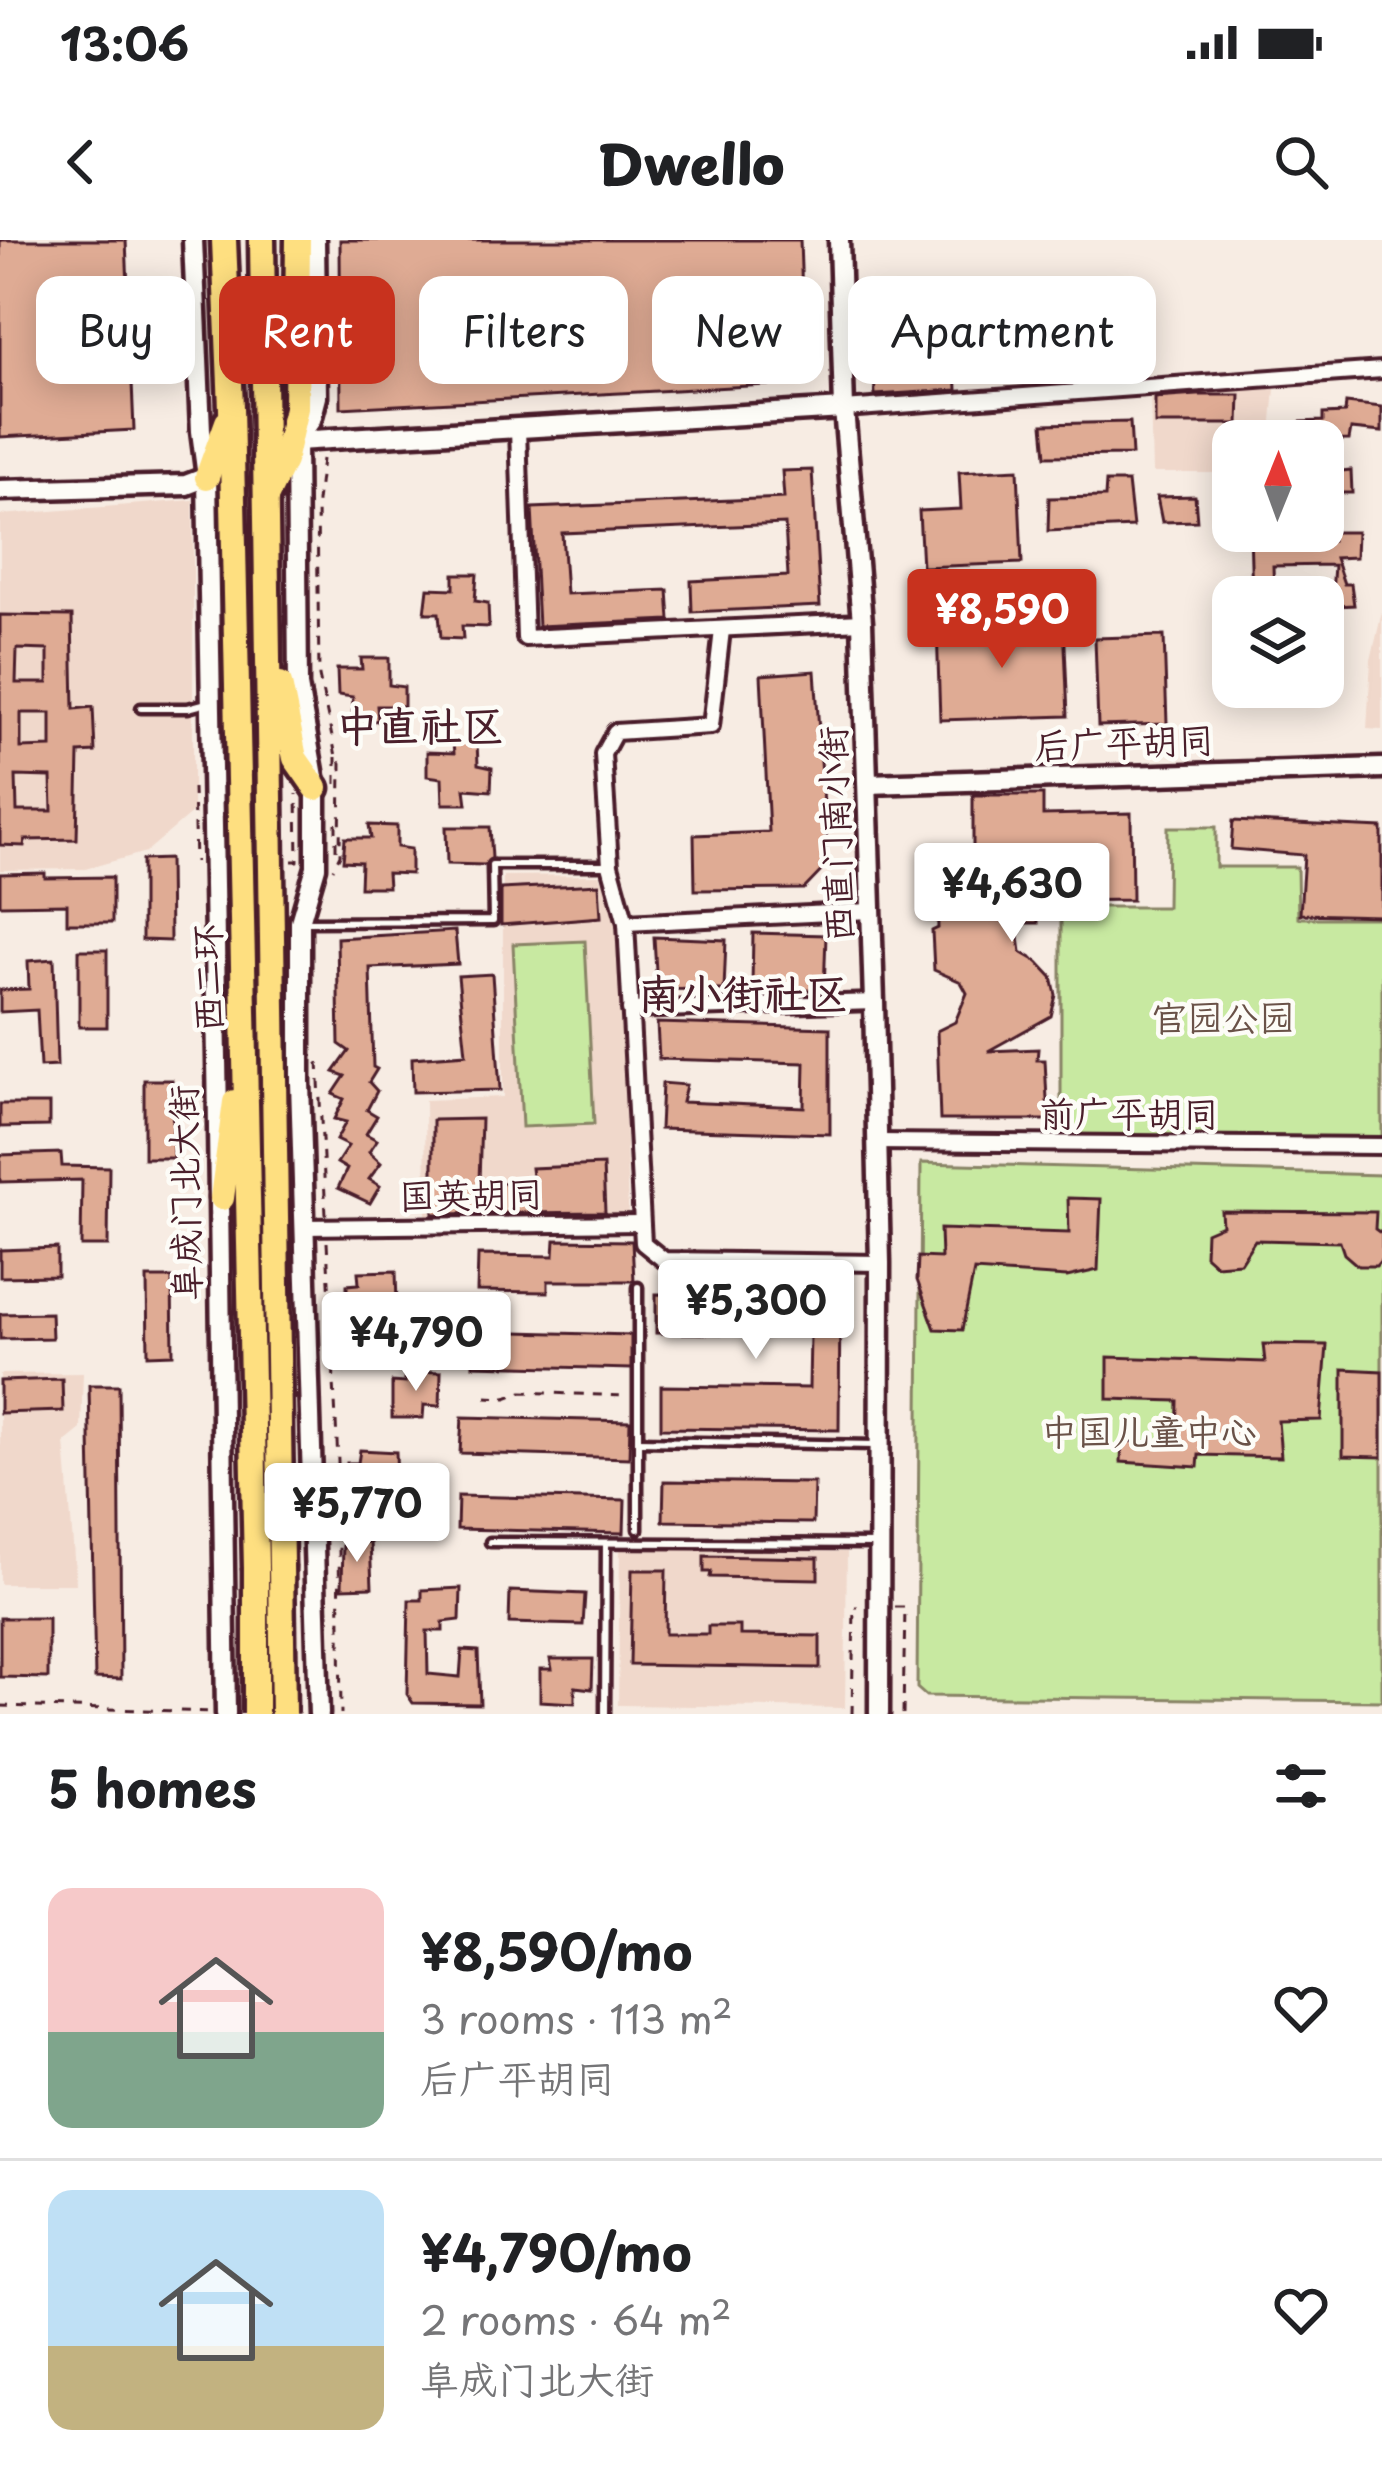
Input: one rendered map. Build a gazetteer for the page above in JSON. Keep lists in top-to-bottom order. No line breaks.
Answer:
{"streets":{"highway":["西二环"],"street":["后广平胡同","西直门南小街","前广平胡同","阜成门北大街","国英胡同"]},"crossings":[["后广平胡同","西直门南小街"],["西直门南小街","前广平胡同"]],"districts":["中直社区","南小街社区"],"parks":["官园公园","中国儿童中心"],"north":"top","page":{"status":"13:06","header":"Dwello","chip":["Buy","Rent","Filters","New","Apartment"],"price":["¥8,590","¥4,630","¥5,300","¥4,790","¥5,770"],"heading":"5 homes","list":[{"name":"¥8,590/mo","note":"3 rooms · 113 m² · 后广平胡同"},{"name":"¥4,790/mo","note":"2 rooms · 64 m² · 阜成门北大街"}]}}
